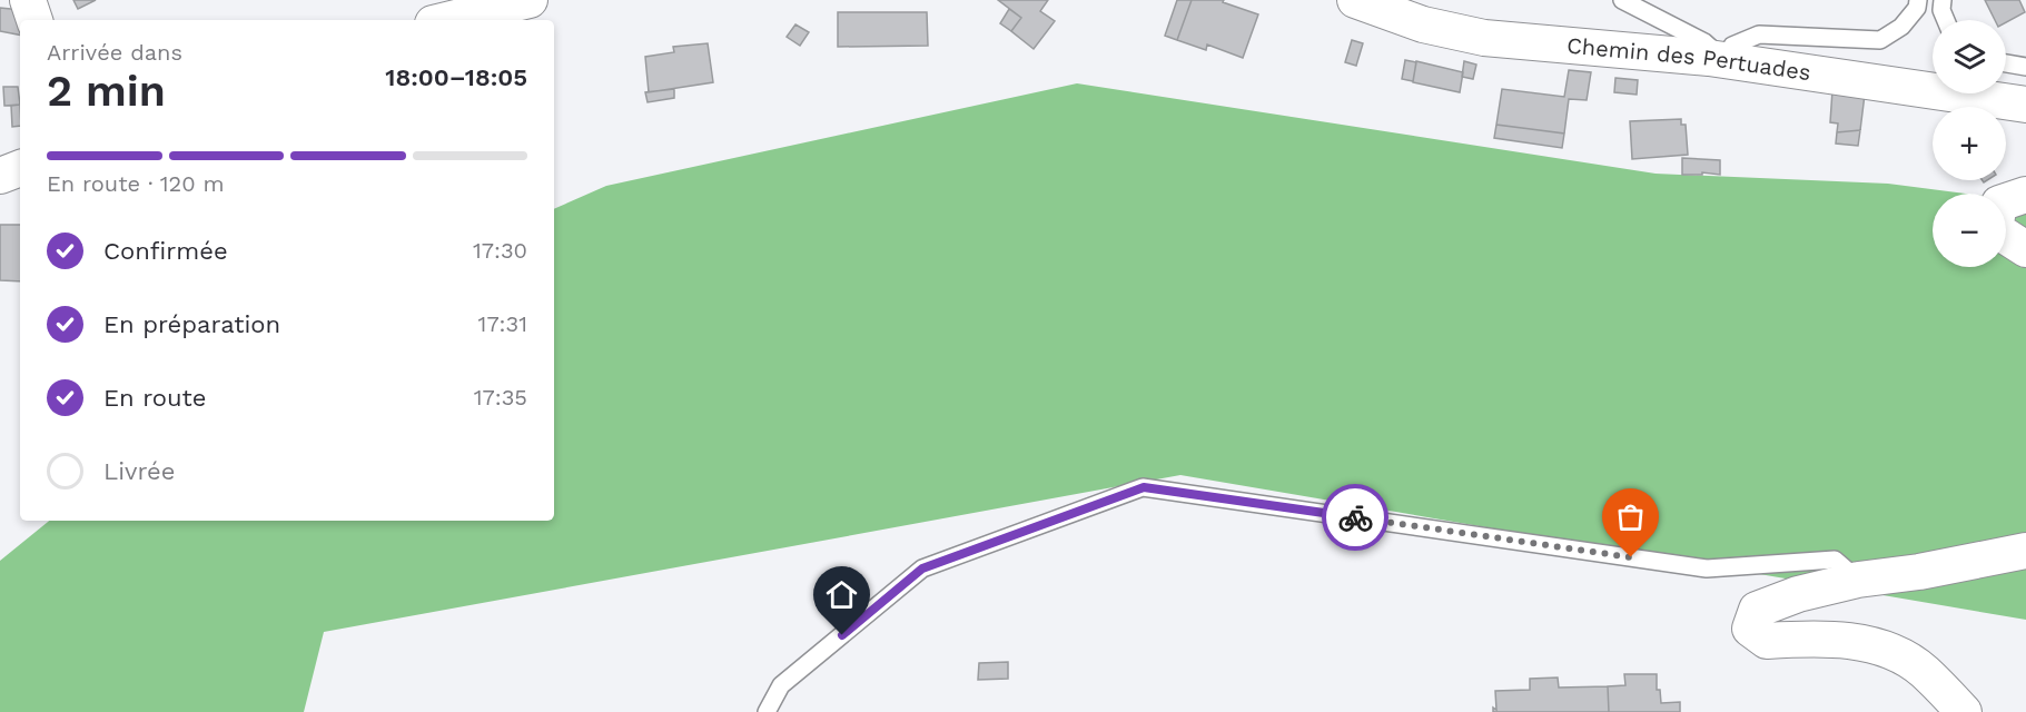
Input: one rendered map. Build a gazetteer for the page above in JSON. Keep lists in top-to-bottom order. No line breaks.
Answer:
{"streets":{"street":["Chemin des Pertuades"]},"page":{"map_buttons":["+","−"],"heading":["2 min","Arrivée dans","18:00–18:05"],"bar":"En route · 120 m","list":[["Confirmée","17:30"],["En préparation","17:31"],["En route","17:35"],"Livrée"]}}
